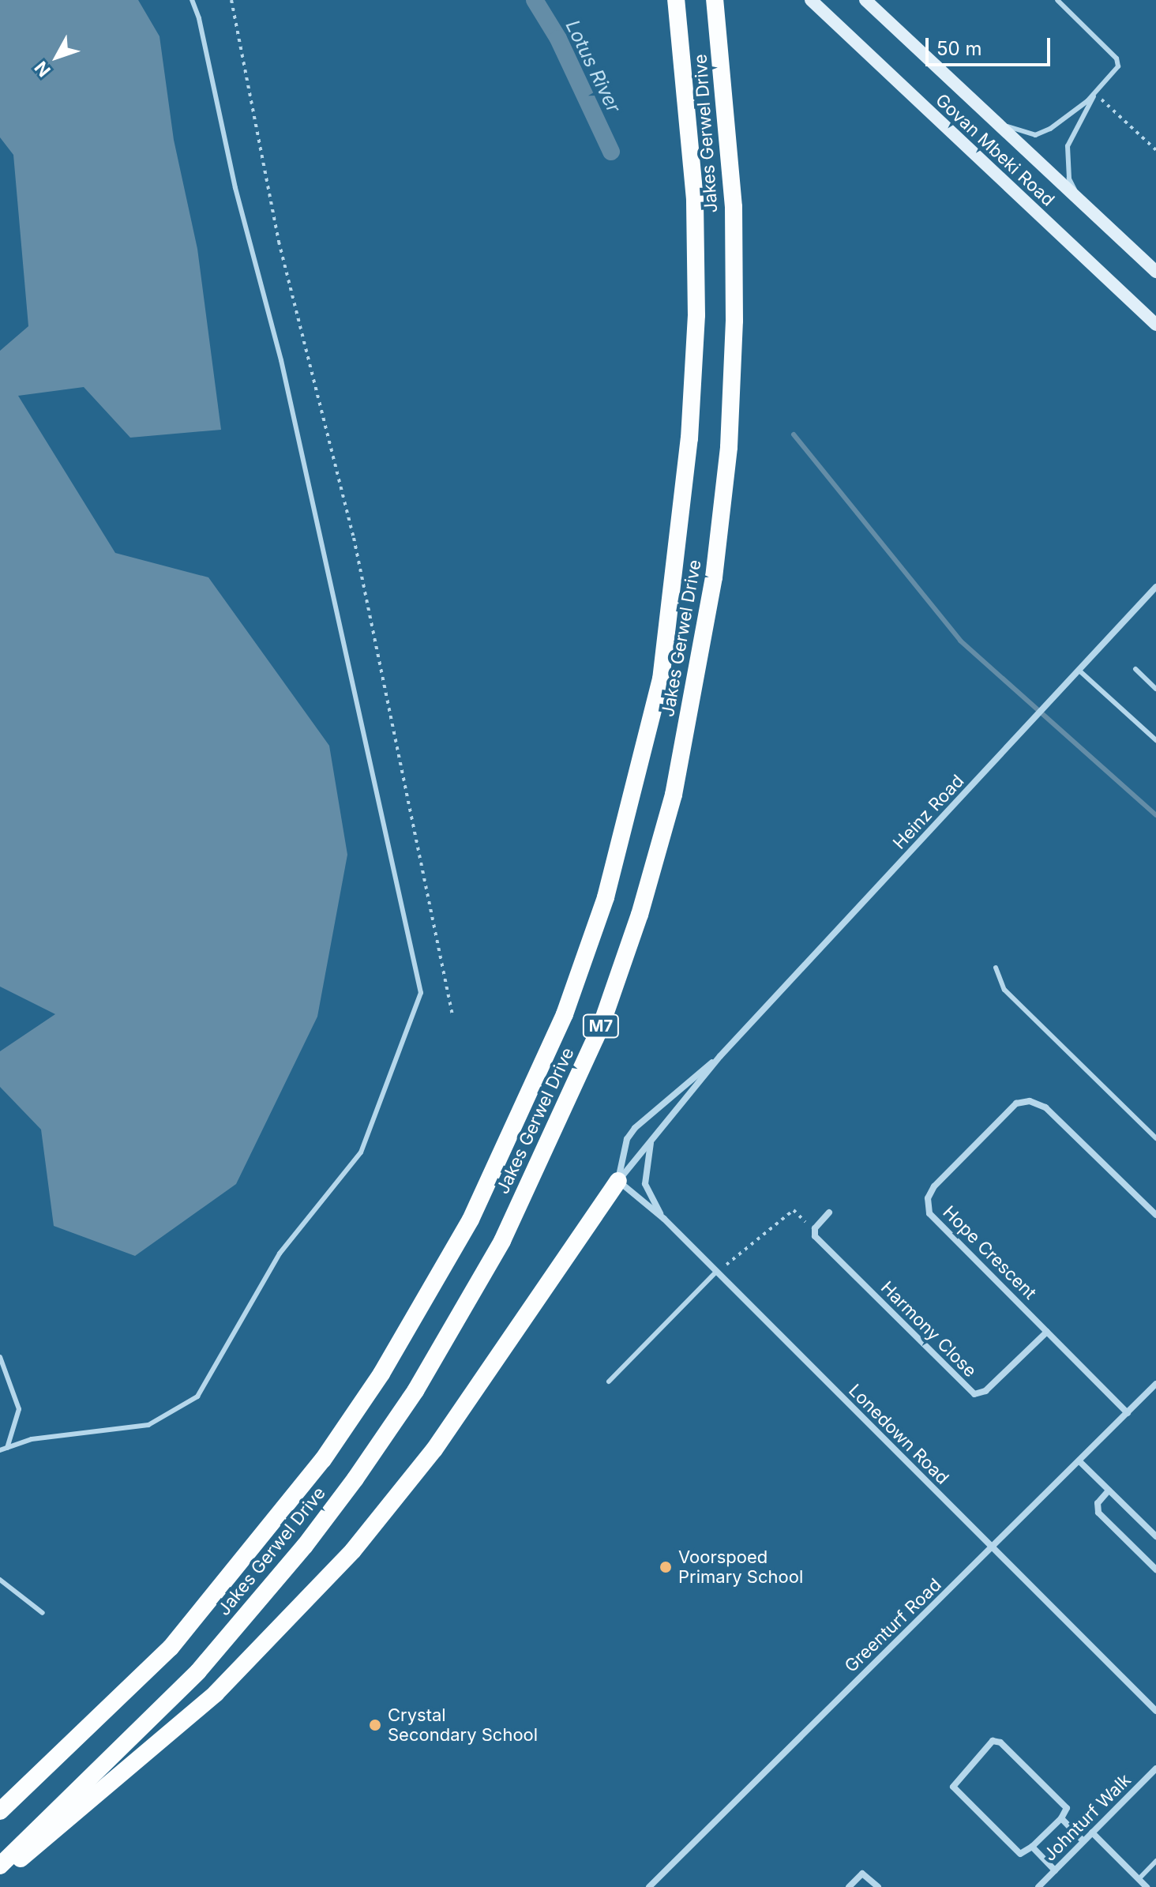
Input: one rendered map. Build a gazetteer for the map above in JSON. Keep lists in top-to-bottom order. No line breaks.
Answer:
{"streets":{"highway":["Jakes Gerwel Drive","M7"],"main road":["Govan Mbeki Road"],"street":["Heinz Road","Hope Crescent","Harmony Close","Lonedown Road","Greenturf Road","Johnturf Walk"]},"crossings":[["Heinz Road","Lonedown Road"],["Hope Crescent","Harmony Close"],["Hope Crescent","Greenturf Road"],["Lonedown Road","Greenturf Road"]],"water":["Lotus River"],"places":["Voorspoed Primary School","Crystal Secondary School"],"scale_bar":"50 m","north":"bottom left"}
